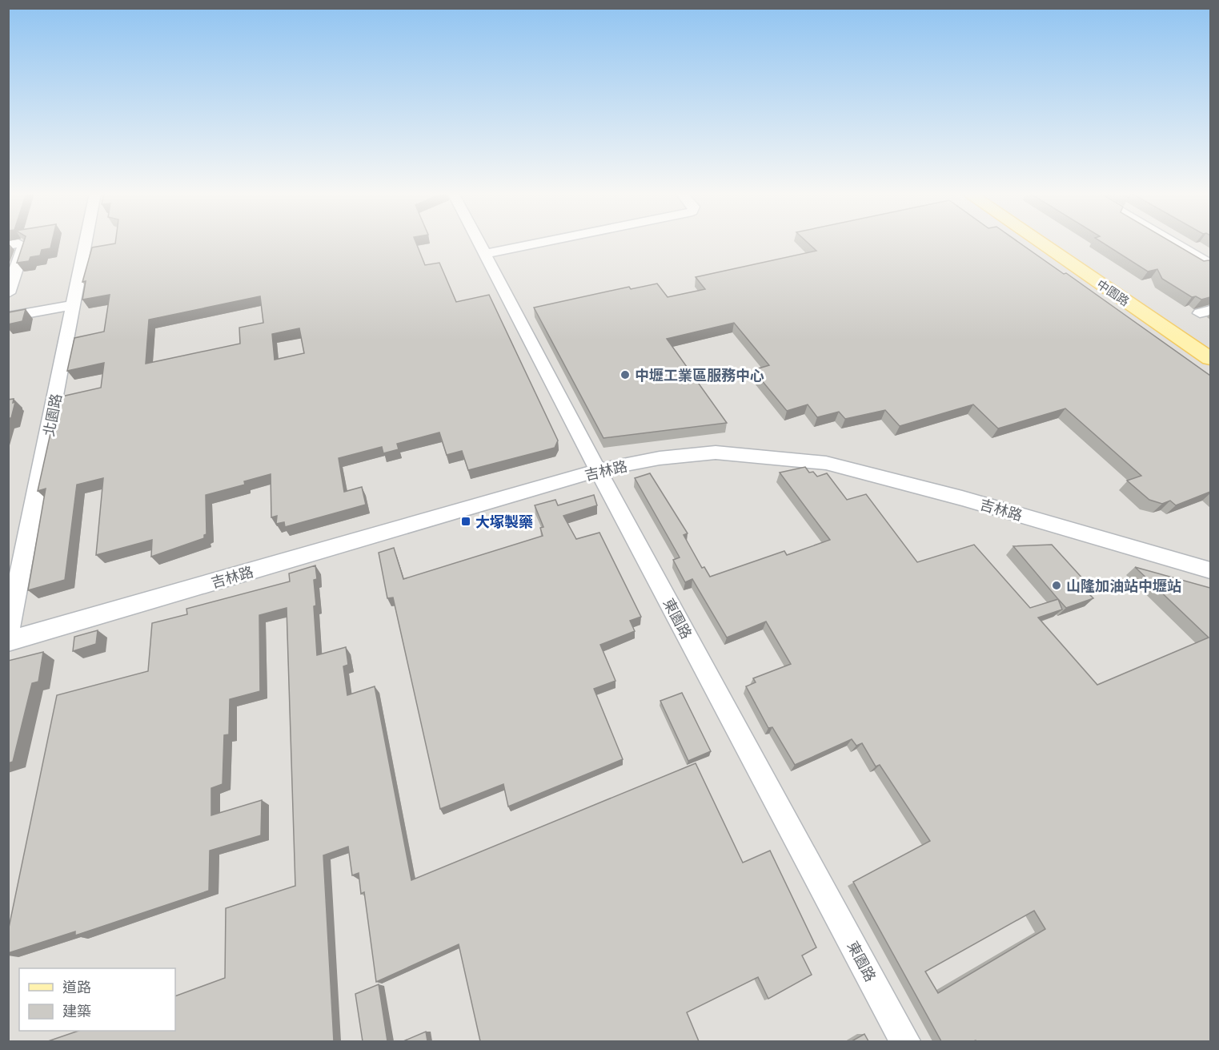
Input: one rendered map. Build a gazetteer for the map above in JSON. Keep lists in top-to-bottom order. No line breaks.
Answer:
{"streets":{"main road":["中園路"],"street":["北園路","吉林路","東園路"]},"crossings":[["吉林路","東園路"]],"places":{"other":["中壢工業區服務中心","山隆加油站中壢站"],"transit":["大塚製藥"]},"legend":["道路","建築"]}
